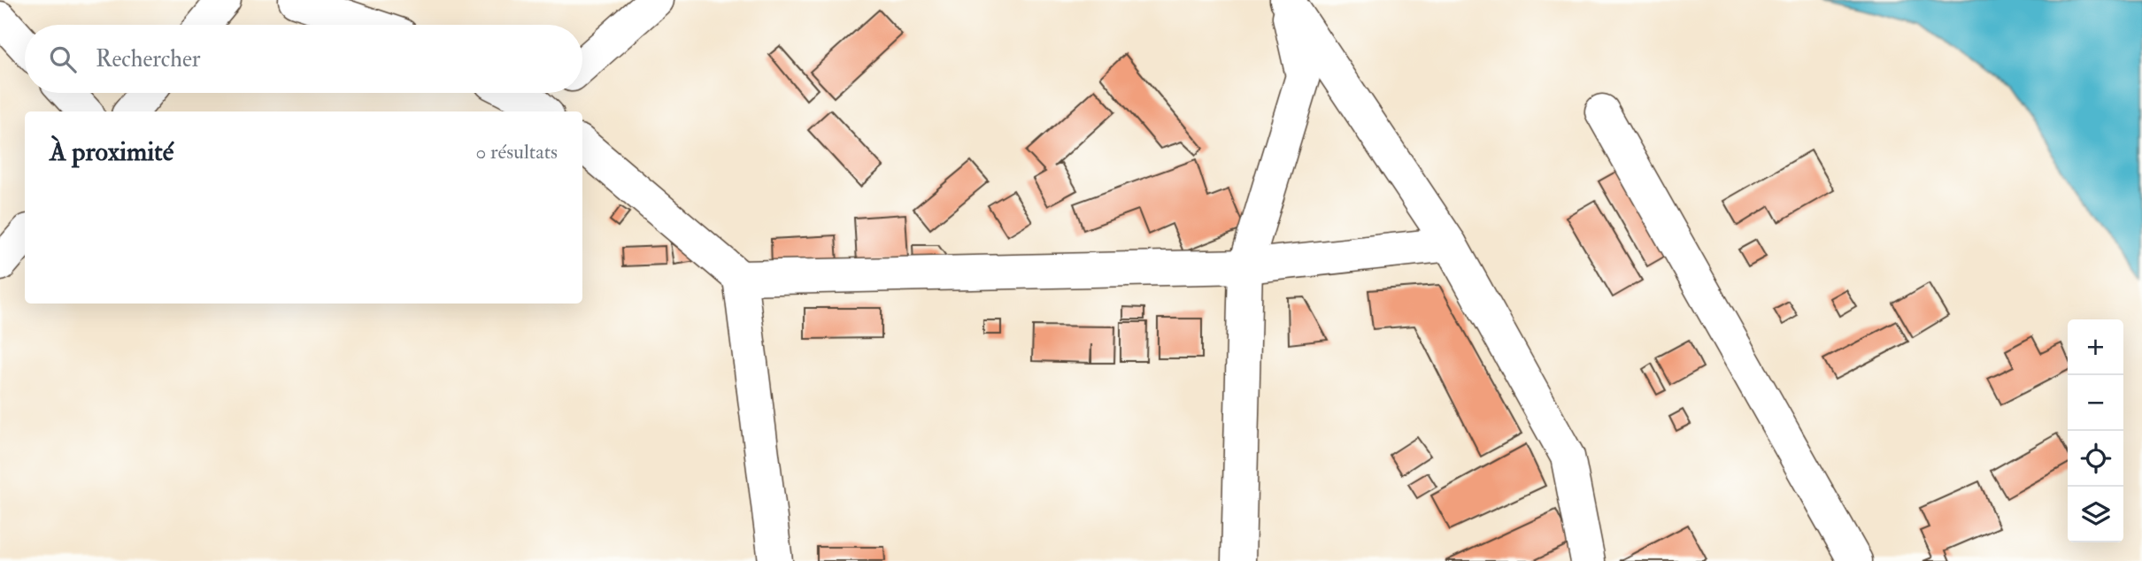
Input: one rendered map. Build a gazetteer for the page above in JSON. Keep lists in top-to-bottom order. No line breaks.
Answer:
{"page":{"search":"Rechercher","heading":["À proximité","0 résultats"],"map_buttons":["+","−"]}}
